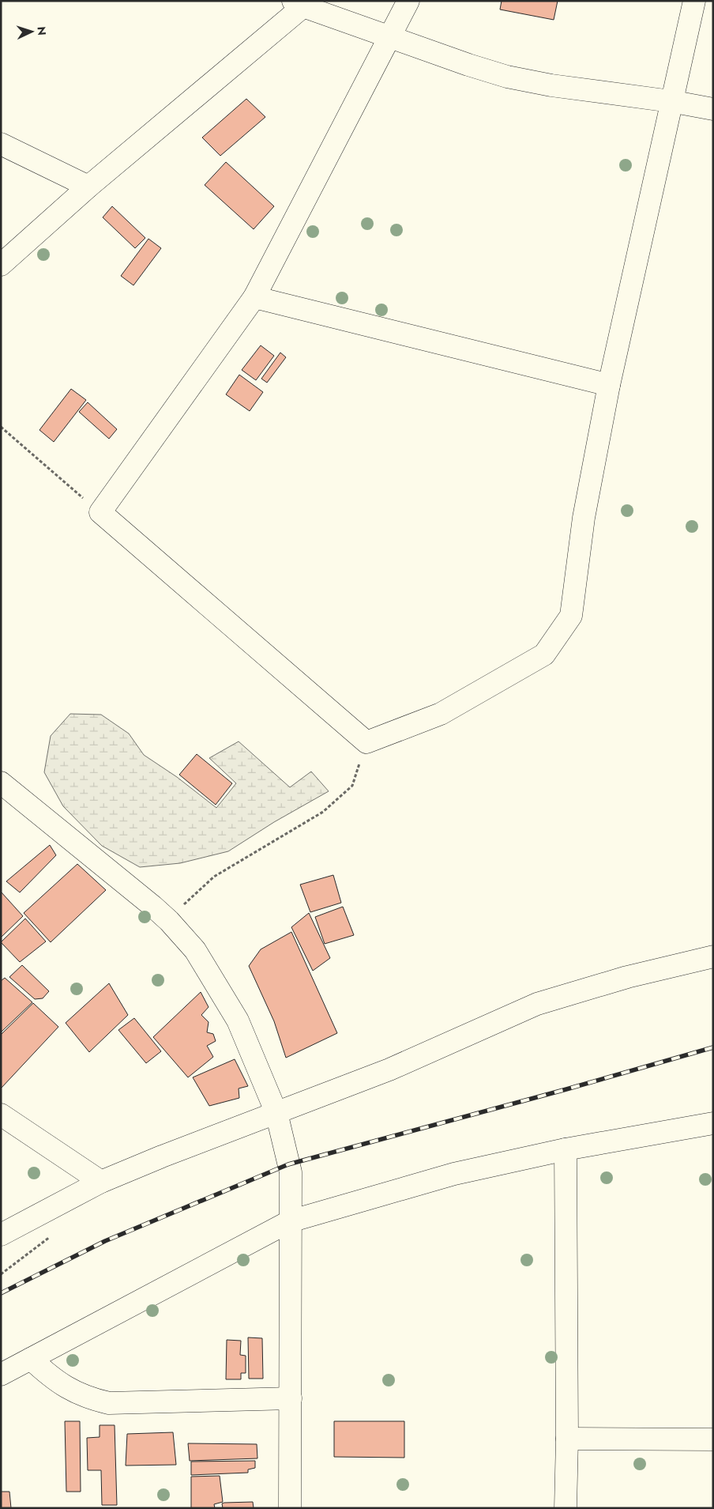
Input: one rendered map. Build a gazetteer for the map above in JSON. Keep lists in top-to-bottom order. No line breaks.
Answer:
{"north":"right"}
